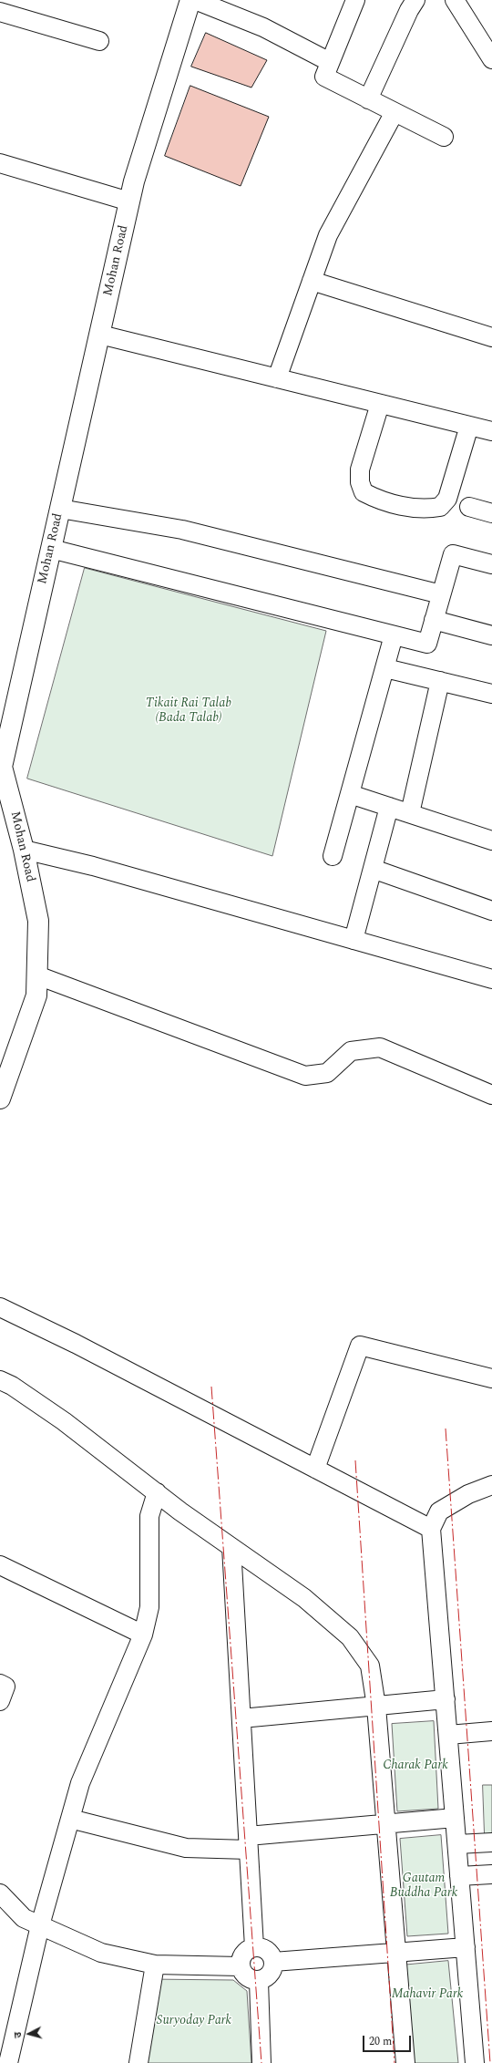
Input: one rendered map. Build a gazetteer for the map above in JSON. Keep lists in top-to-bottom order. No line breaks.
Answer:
{"streets":{"main road":["Mohan Road"]},"parks":["Tikait Rai Talab (Bada Talab)","Charak Park","Gautam Buddha Park","Mahavir Park","Suryoday Park"],"scale_bar":"20 m","north":"left"}
